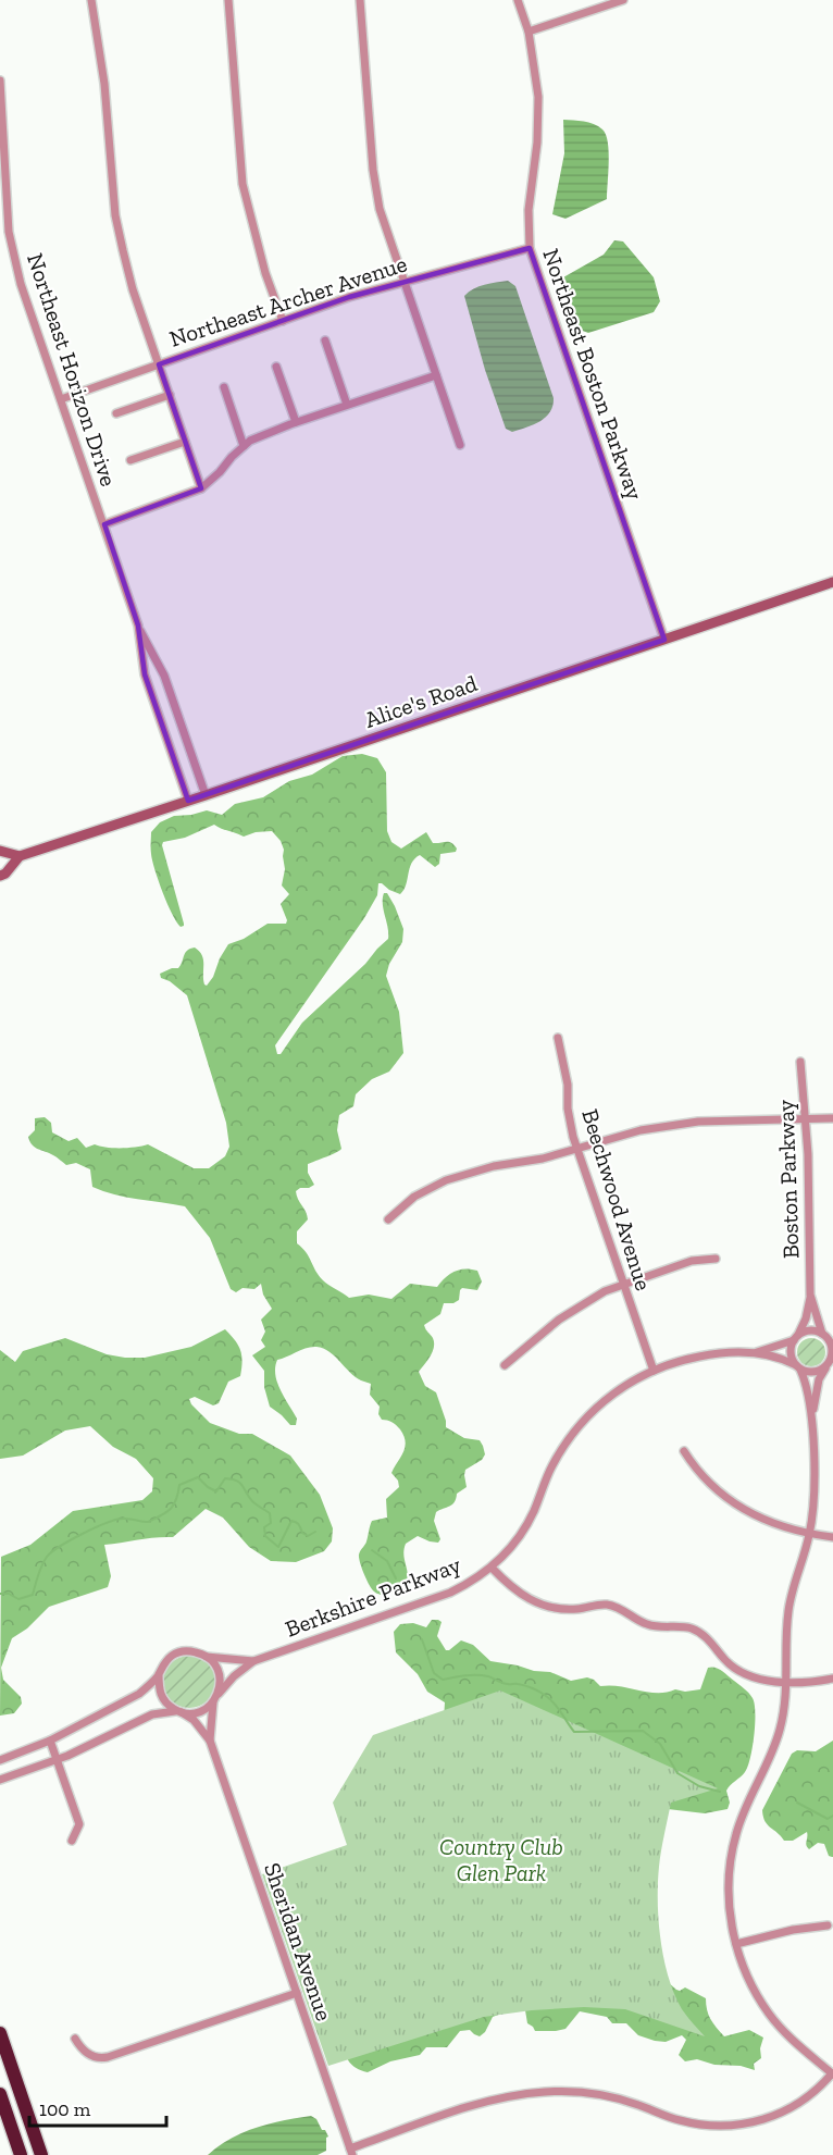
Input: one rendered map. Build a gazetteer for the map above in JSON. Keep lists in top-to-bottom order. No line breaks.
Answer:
{"streets":{"main road":["Alice's Road"],"street":["Northeast Archer Avenue","Northeast Horizon Drive","Northeast Boston Parkway","Boston Parkway","Beechwood Avenue","Berkshire Parkway","Sheridan Avenue"]},"crossings":[["Northeast Archer Avenue","Northeast Horizon Drive"],["Northeast Archer Avenue","Northeast Boston Parkway"],["Northeast Horizon Drive","Alice's Road"],["Northeast Boston Parkway","Alice's Road"],["Boston Parkway","Berkshire Parkway"],["Beechwood Avenue","Berkshire Parkway"],["Berkshire Parkway","Sheridan Avenue"]],"parks":["Country Club Glen Park"],"scale_bar":"100 m"}
